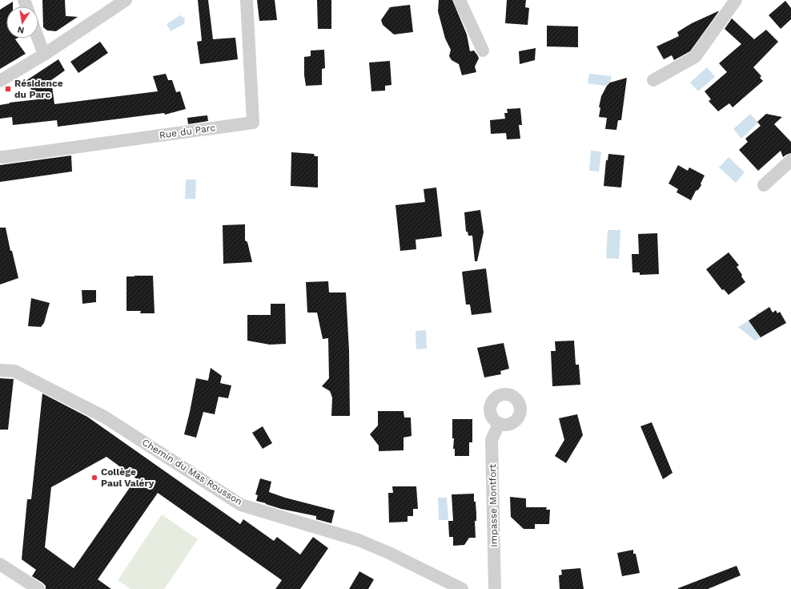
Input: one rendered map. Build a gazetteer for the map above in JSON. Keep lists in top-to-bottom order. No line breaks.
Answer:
{"streets":{"street":["Rue du Parc","Chemin du Mas Rousson","Impasse Montfort"]},"places":{"transit":["Résidence du Parc"],"other":["Collège Paul Valéry"]},"north":"bottom"}
